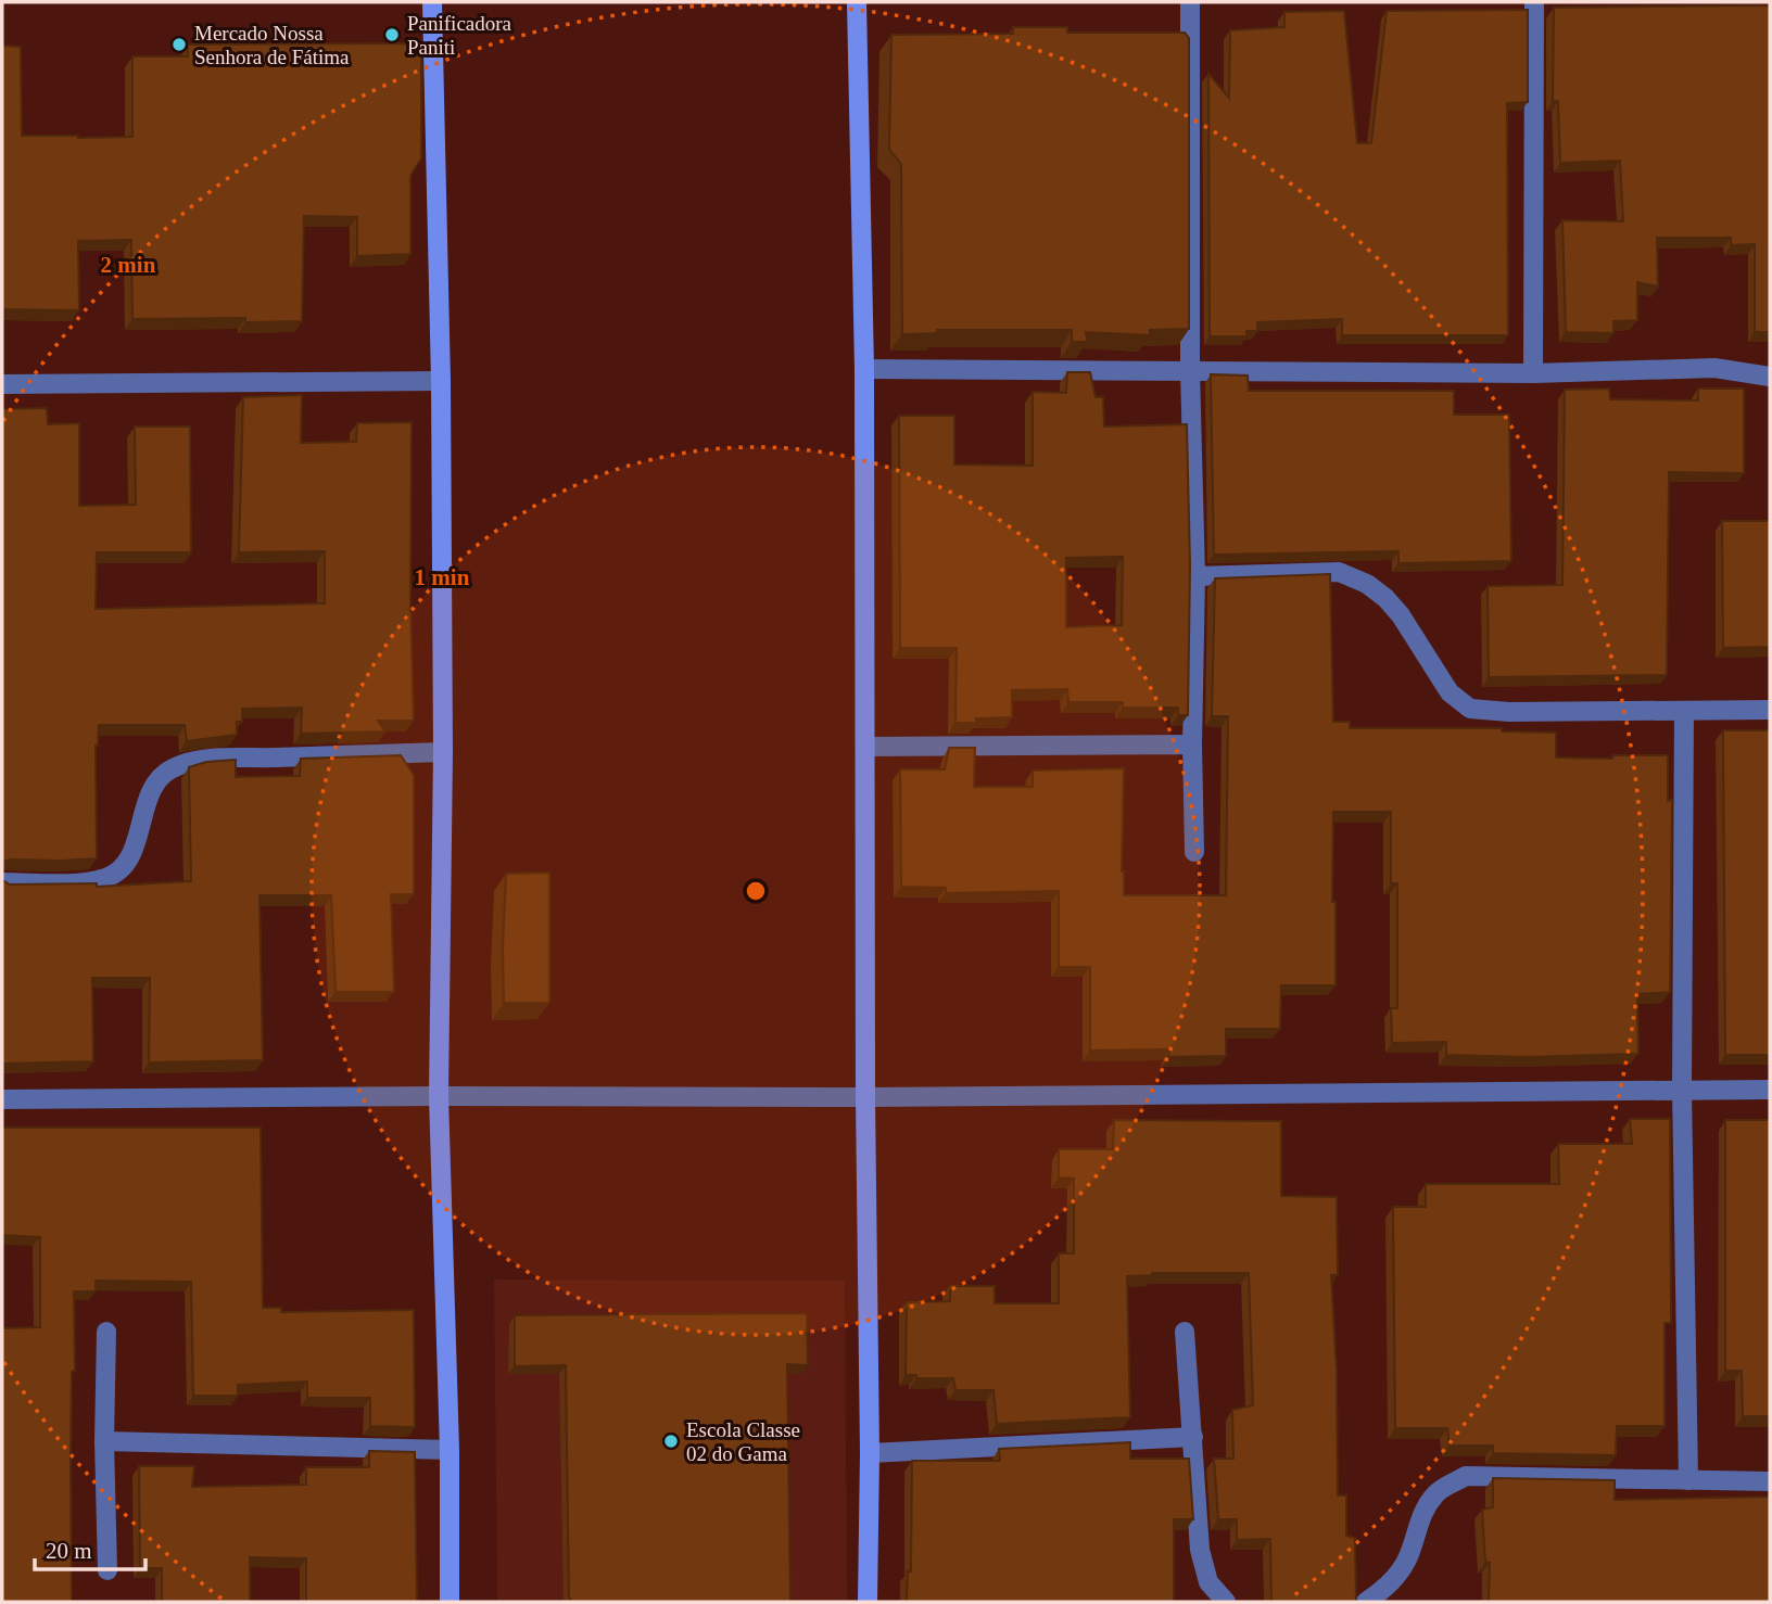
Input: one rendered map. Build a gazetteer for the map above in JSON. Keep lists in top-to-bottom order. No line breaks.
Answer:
{"places":["Panificadora Paniti","Mercado Nossa Senhora de Fátima","Escola Classe 02 do Gama"],"scale_bar":"20 m","rings":["2 min","1 min"]}
